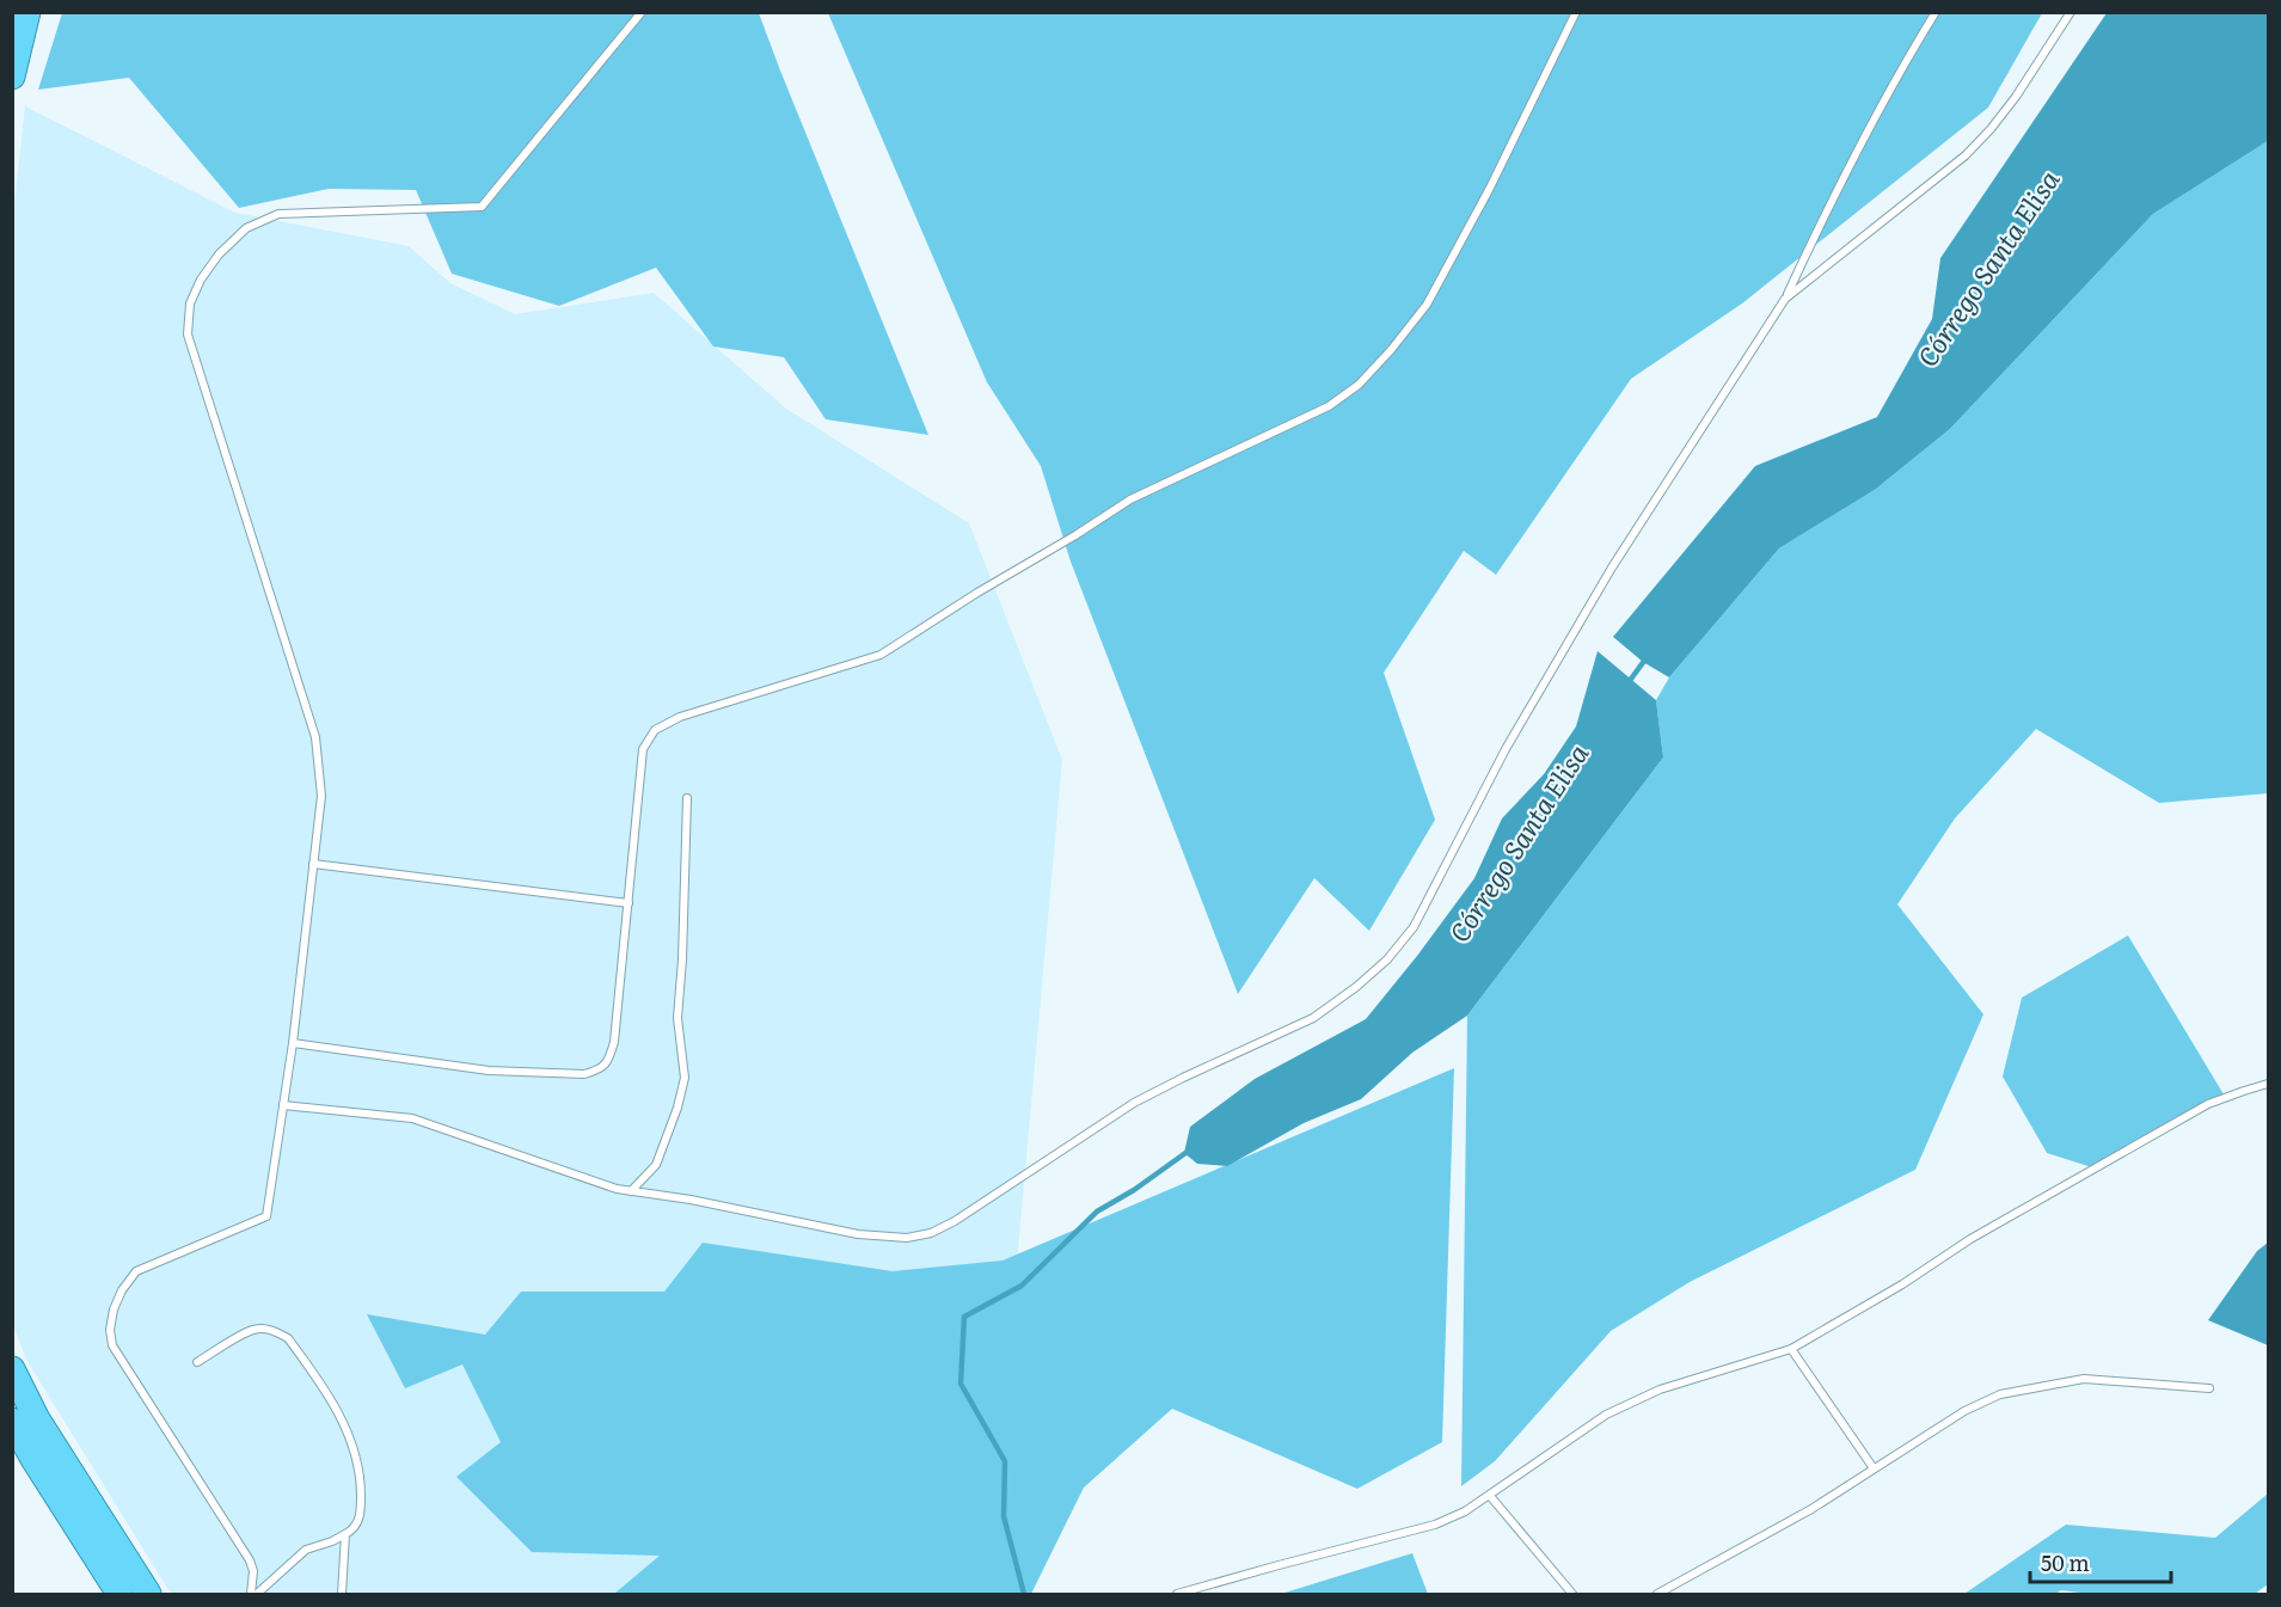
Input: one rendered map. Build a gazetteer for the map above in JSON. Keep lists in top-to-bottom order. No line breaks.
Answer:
{"water":["Córrego Santa Elisa"],"scale_bar":"50 m"}
